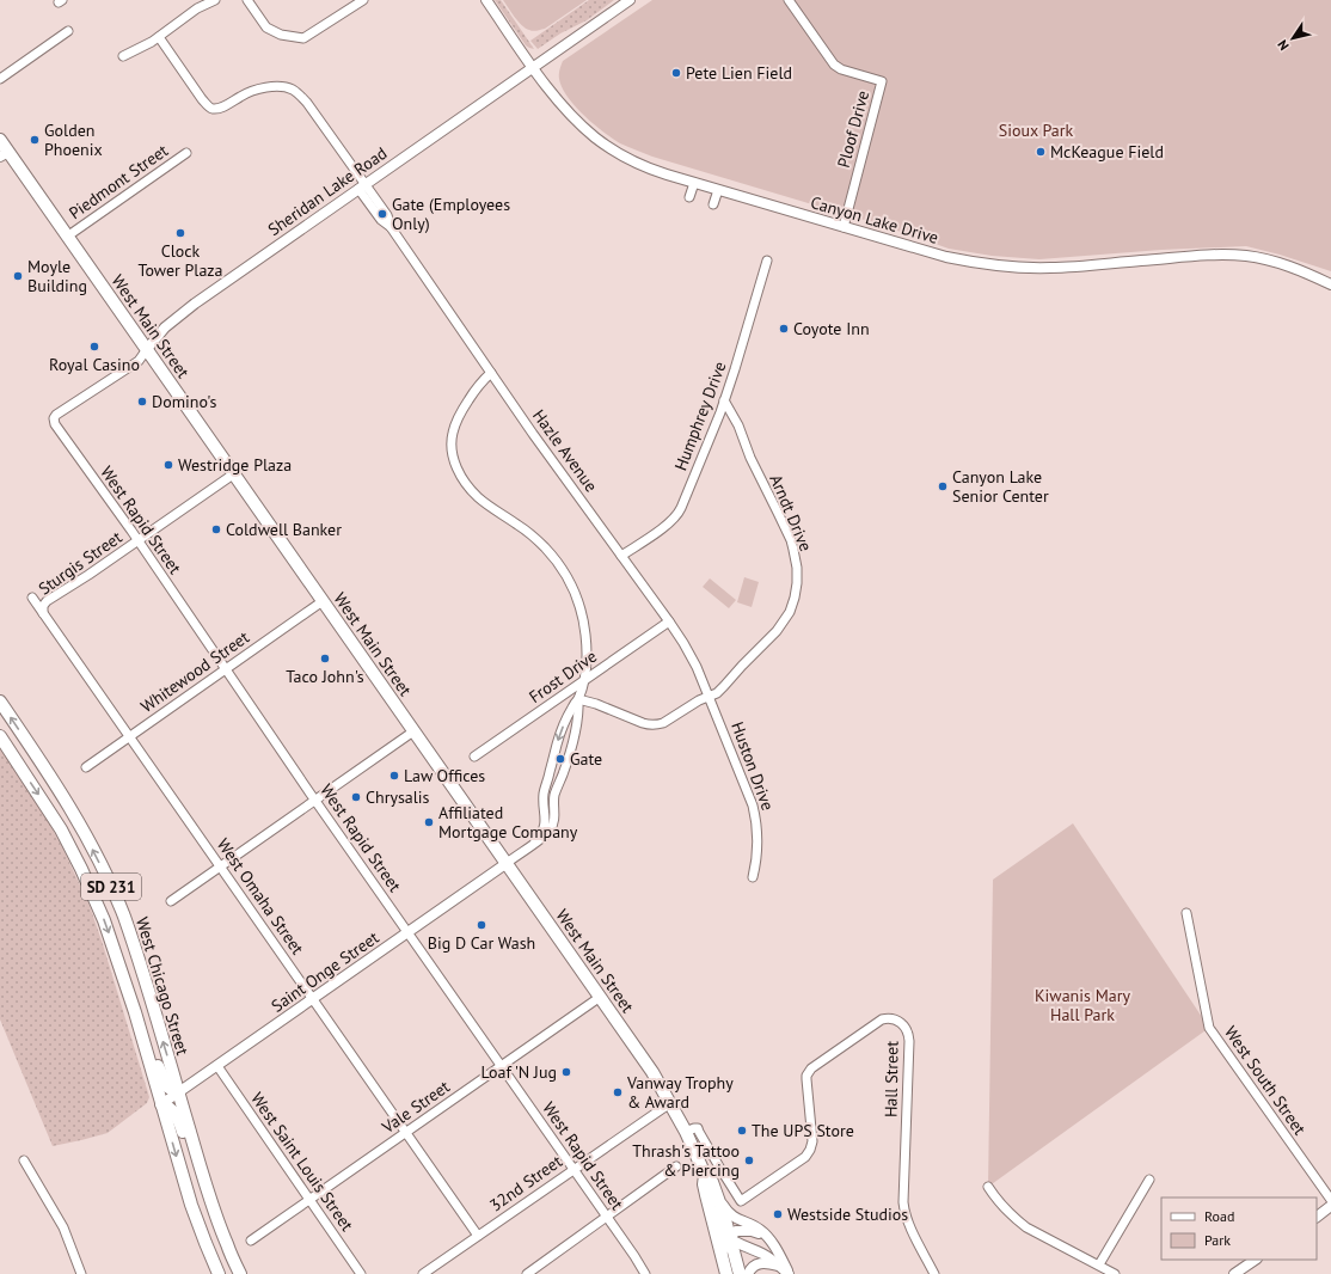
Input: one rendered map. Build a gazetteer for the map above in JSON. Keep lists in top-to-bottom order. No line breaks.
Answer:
{"streets":{"main road":["West Main Street","SD 231","West Chicago Street"],"street":["Ploof Drive","Piedmont Street","Sheridan Lake Road","Canyon Lake Drive","Humphrey Drive","Hazle Avenue","Arndt Drive","West Rapid Street","Sturgis Street","Whitewood Street","Frost Drive","Huston Drive","West Omaha Street","Saint Onge Street","Hall Street","West South Street","Vale Street","West Saint Louis Street","32nd Street"]},"crossings":[["Ploof Drive","Canyon Lake Drive"],["Piedmont Street","West Main Street"],["Sheridan Lake Road","Canyon Lake Drive"],["Sheridan Lake Road","West Main Street"],["Sheridan Lake Road","Hazle Avenue"],["Sheridan Lake Road","West Rapid Street"],["West Main Street","Sturgis Street"],["West Main Street","Whitewood Street"],["West Main Street","Saint Onge Street"],["West Main Street","Hall Street"],["West Main Street","Vale Street"],["West Main Street","32nd Street"],["Humphrey Drive","Hazle Avenue"],["Humphrey Drive","Arndt Drive"],["Hazle Avenue","Arndt Drive"],["Hazle Avenue","Frost Drive"],["Hazle Avenue","Huston Drive"],["Arndt Drive","Huston Drive"],["West Rapid Street","Sturgis Street"],["West Rapid Street","Whitewood Street"],["West Rapid Street","Saint Onge Street"],["West Rapid Street","Vale Street"],["West Rapid Street","32nd Street"],["Sturgis Street","West Omaha Street"],["Whitewood Street","West Omaha Street"],["West Omaha Street","Saint Onge Street"],["West Omaha Street","Vale Street"],["West Omaha Street","32nd Street"],["Saint Onge Street","West Chicago Street"],["Saint Onge Street","West Saint Louis Street"],["Vale Street","West Saint Louis Street"]],"parks":["Sioux Park","Kiwanis Mary Hall Park"],"places":["Pete Lien Field","Golden Phoenix","McKeague Field","Gate (Employees Only)","Clock Tower Plaza","Moyle Building","Coyote Inn","Royal Casino","Domino's","Westridge Plaza","Canyon Lake Senior Center","Coldwell Banker","Taco John's","Gate","Law Offices","Chrysalis","Affiliated Mortgage Company","Big D Car Wash","Loaf 'N Jug","Vanway Trophy & Award","The UPS Store","Thrash's Tattoo & Piercing","Westside Studios"],"legend":["Road","Park"],"north":"bottom left"}
